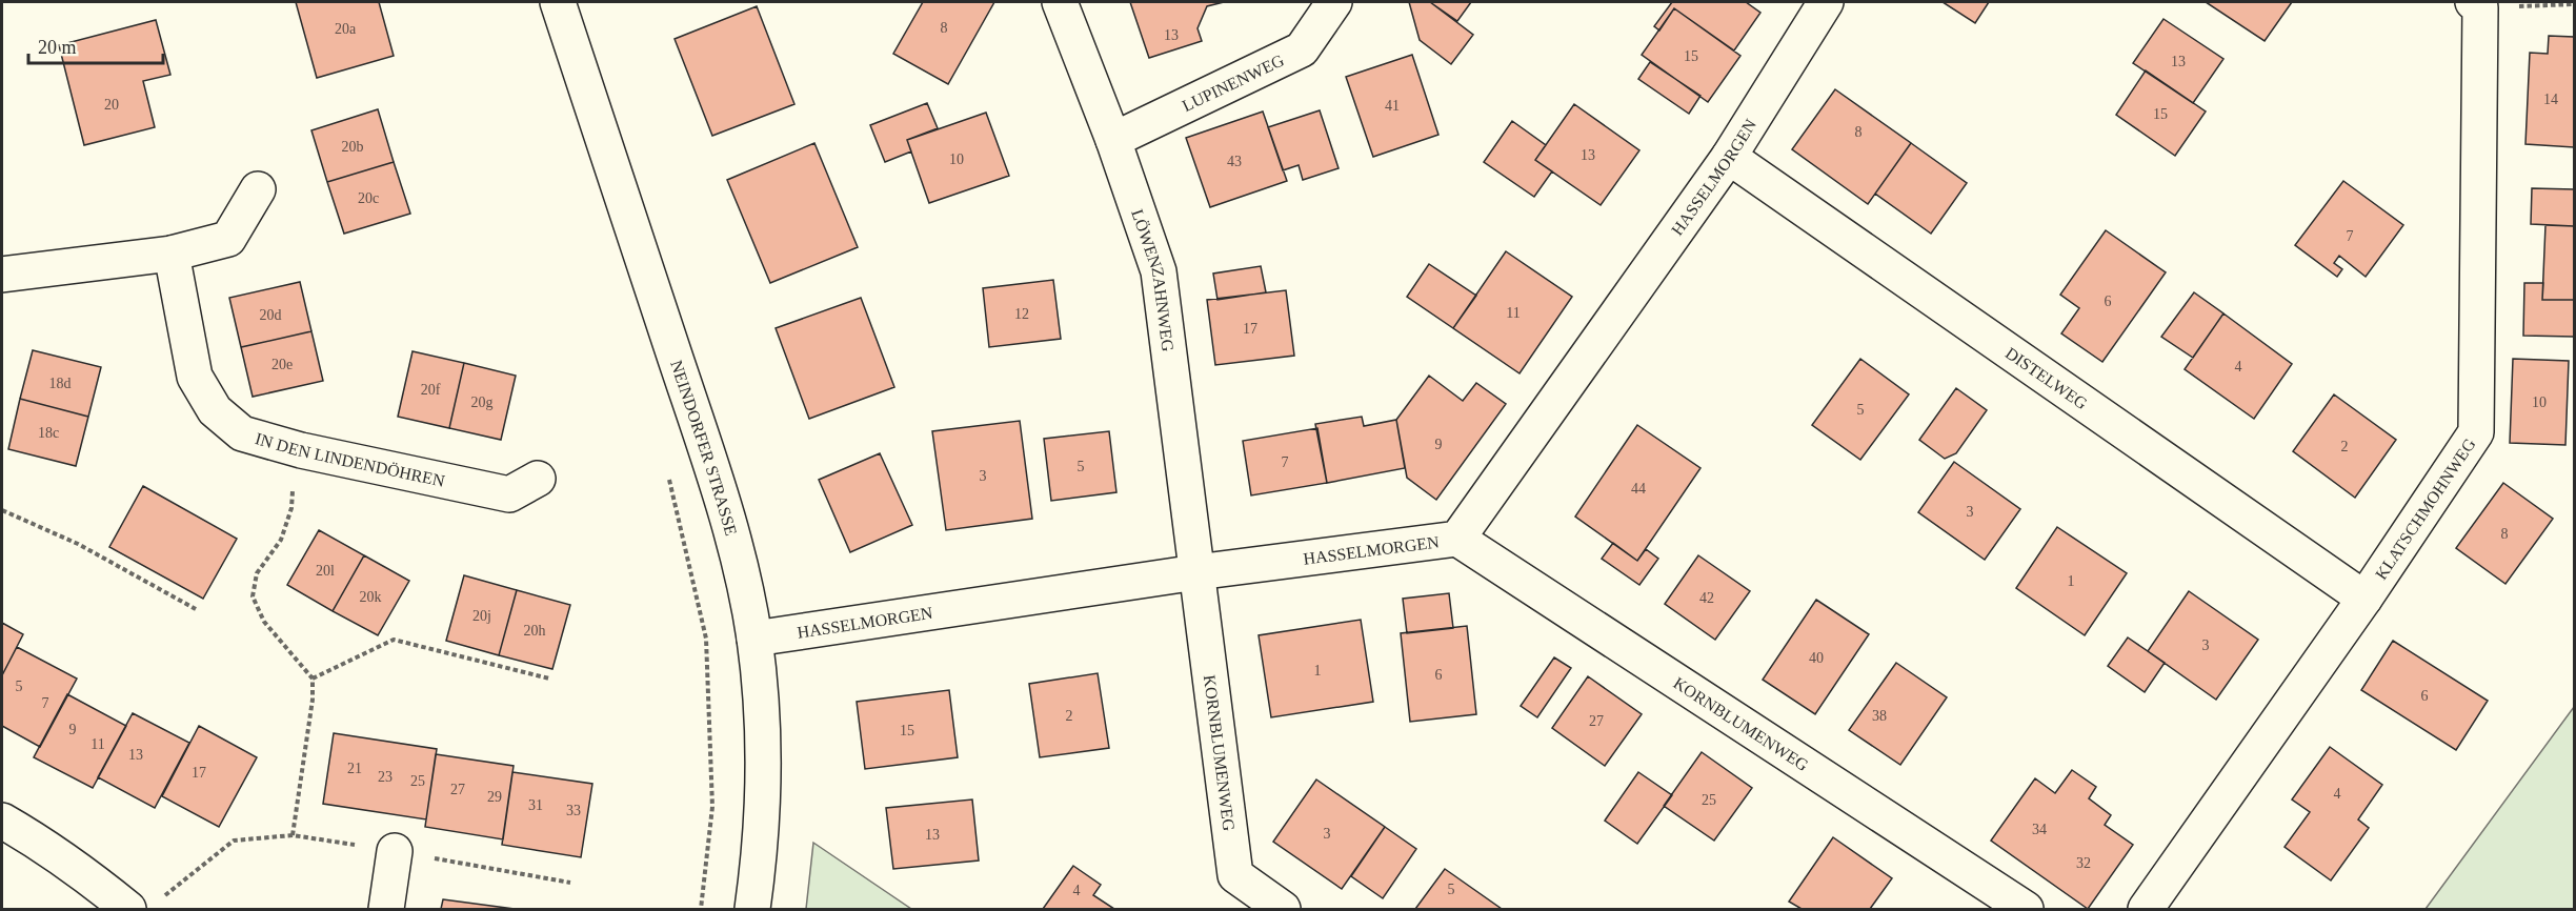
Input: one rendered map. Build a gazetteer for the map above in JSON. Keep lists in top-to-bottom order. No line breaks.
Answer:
{"streets":{"street":["LUPINENWEG","HASSELMORGEN","LÖWENZAHNWEG","DISTELWEG","NEINDORFER STRASSE","IN DEN LINDENDÖHREN","KLATSCHMOHNWEG","KORNBLUMENWEG"]},"crossings":[["LUPINENWEG","LÖWENZAHNWEG"],["HASSELMORGEN","LÖWENZAHNWEG"],["HASSELMORGEN","DISTELWEG"],["HASSELMORGEN","NEINDORFER STRASSE"],["HASSELMORGEN","KORNBLUMENWEG"],["LÖWENZAHNWEG","KORNBLUMENWEG"],["DISTELWEG","KLATSCHMOHNWEG"]],"house_numbers":["8","20a","13","15","13","14","20","41","15","8","20b","13","10","43","20c","7","6","11","12","20d","17","20e","4","18d","20f","20g","10","5","18c","9","2","7","5","3","44","3","8","20l","1","20k","42","20j","20h","3","40","1","6","5","6","7","2","38","27","9","15","11","13","21","17","23","25","27","4","29","25","31","33","34","3","13","32","5","4"],"scale_bar":"20 m"}
